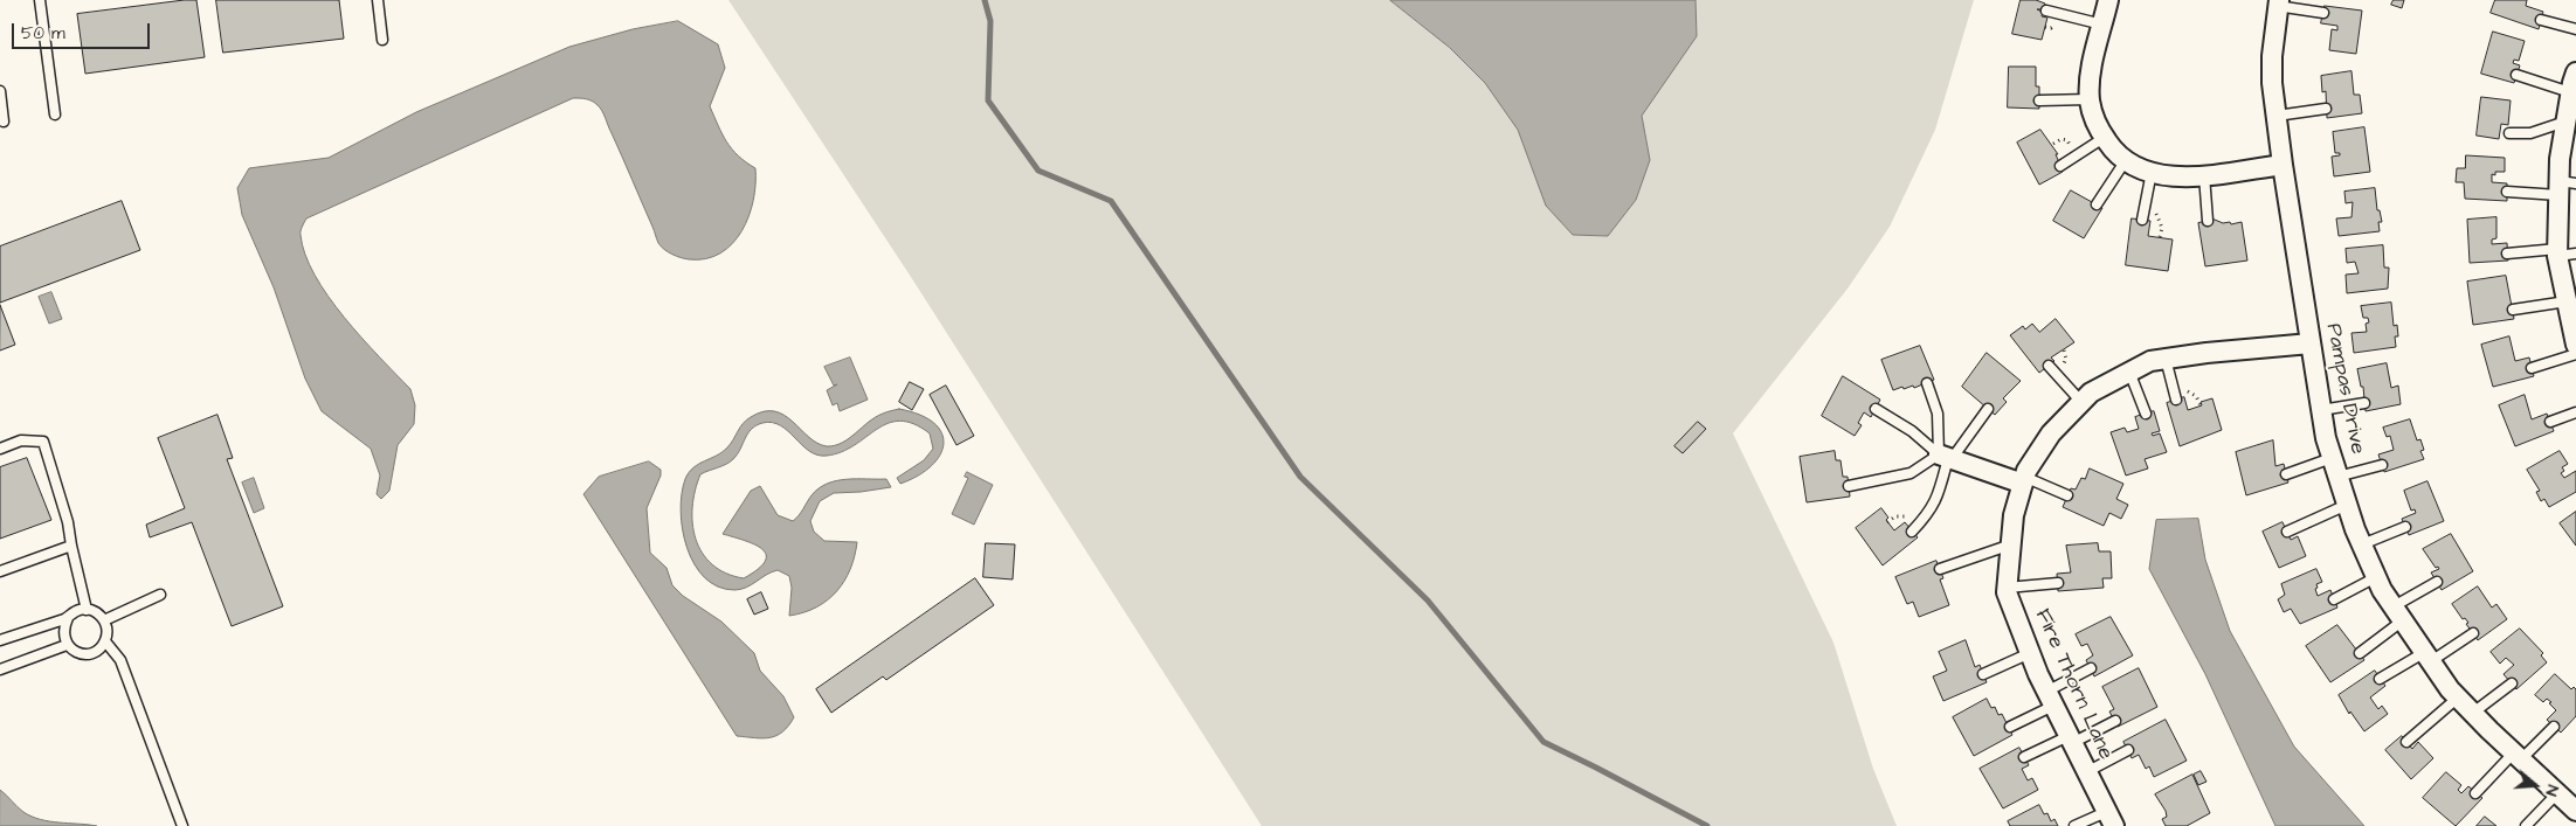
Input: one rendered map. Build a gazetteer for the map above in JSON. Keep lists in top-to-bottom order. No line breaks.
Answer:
{"streets":{"street":["Pampas Drive","Fire Thorn Lane"]},"crossings":[["Pampas Drive","Fire Thorn Lane"]],"scale_bar":"50 m","north":"right"}
